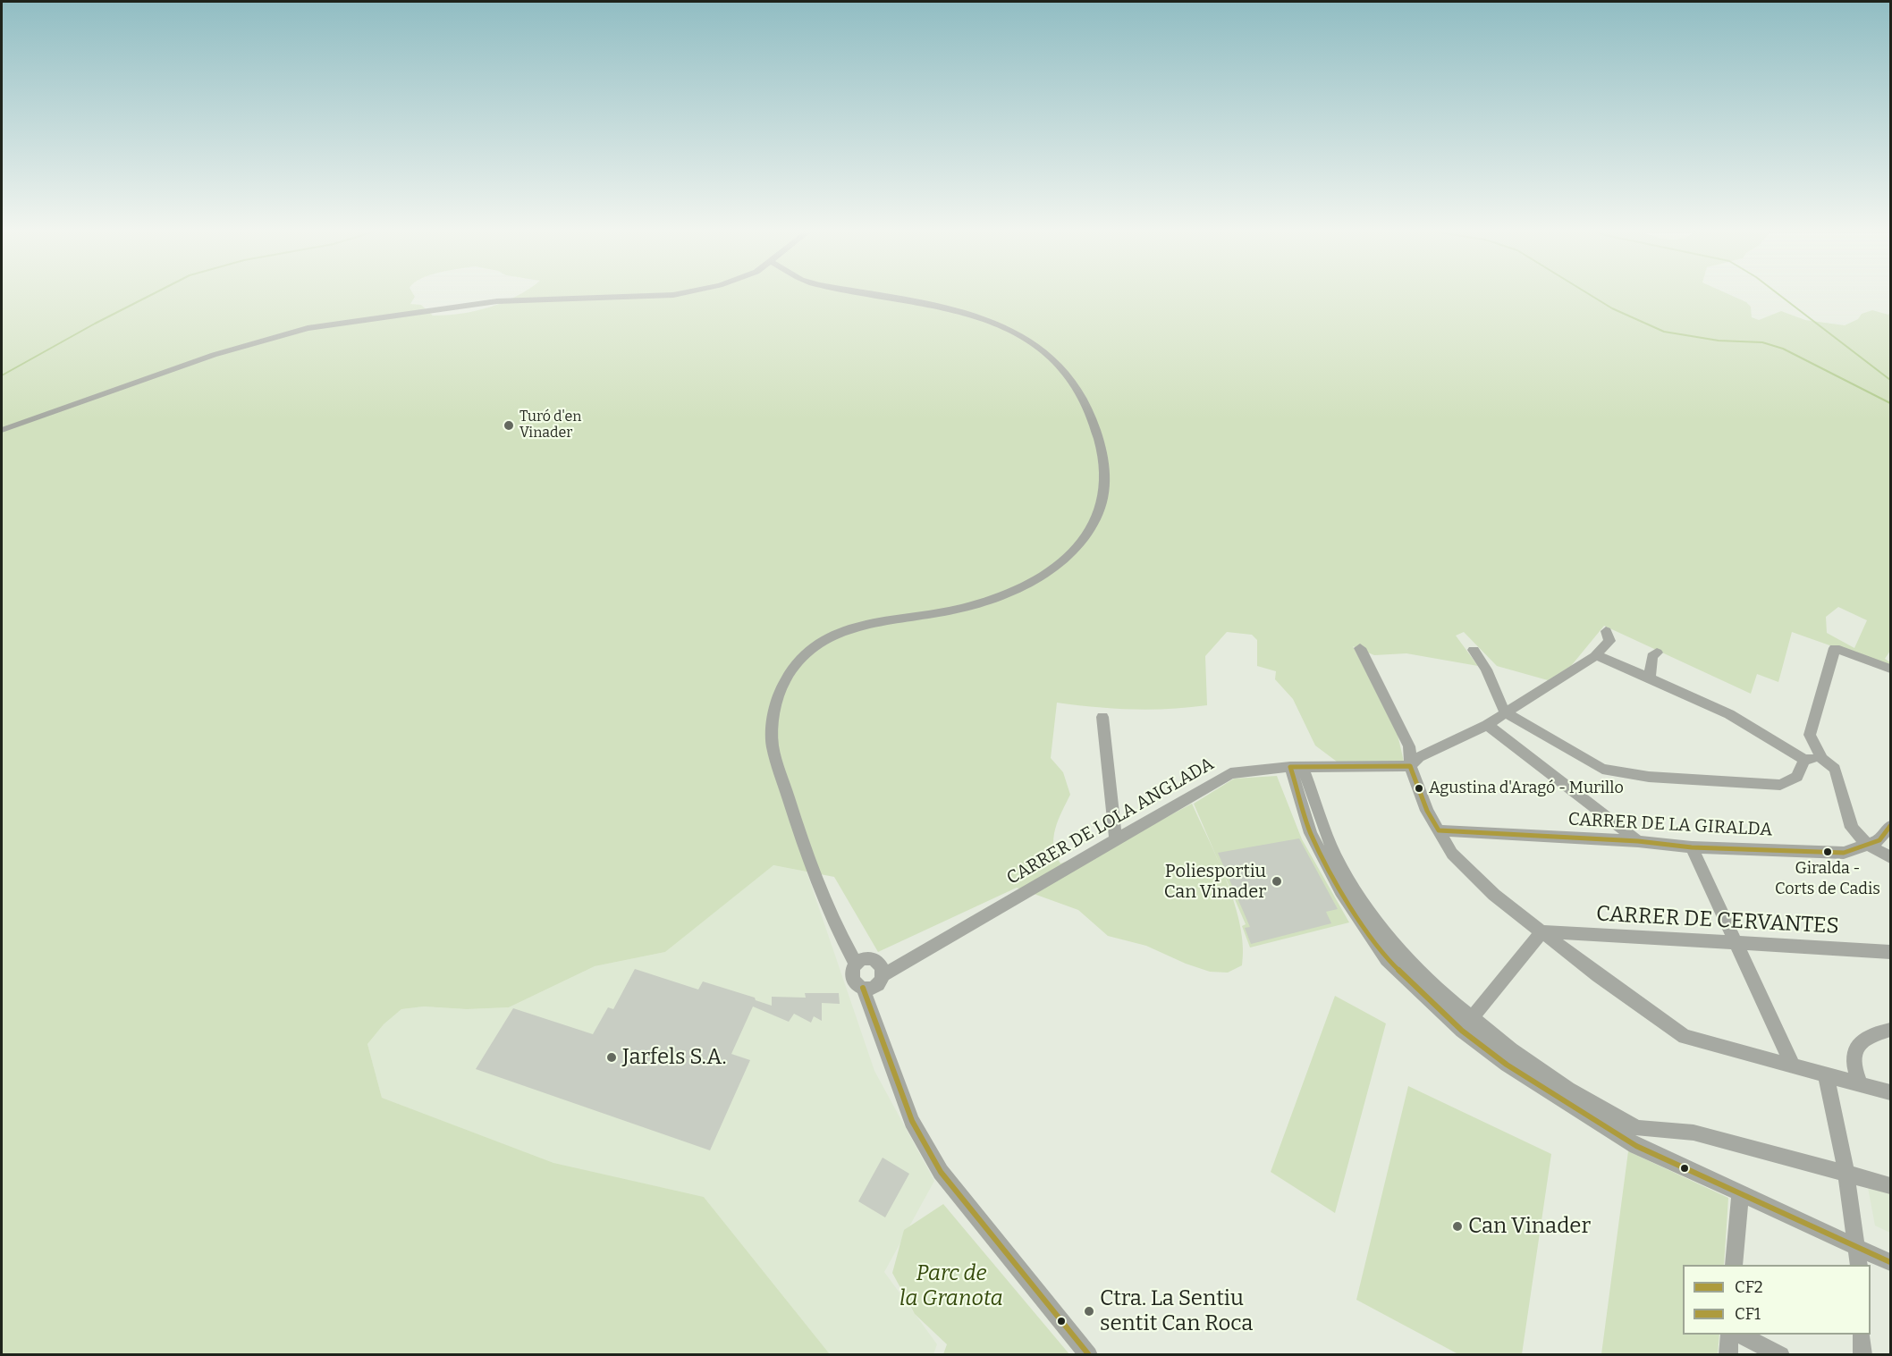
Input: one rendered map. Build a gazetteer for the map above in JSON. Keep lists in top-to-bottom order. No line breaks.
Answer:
{"streets":{"street":["CARRER DE LOLA ANGLADA","CARRER DE LA GIRALDA","CARRER DE CERVANTES"]},"parks":["Parc de la Granota"],"places":["Turó d'en Vinader","Agustina d'Aragó - Murillo","Giralda - Corts de Cadis","Poliesportiu Can Vinader","Jarfels S.A.","Can Vinader","Ctra. La Sentiu sentit Can Roca"],"lines":["transit line CF2","transit line CF1"],"legend":["CF2","CF1"]}
